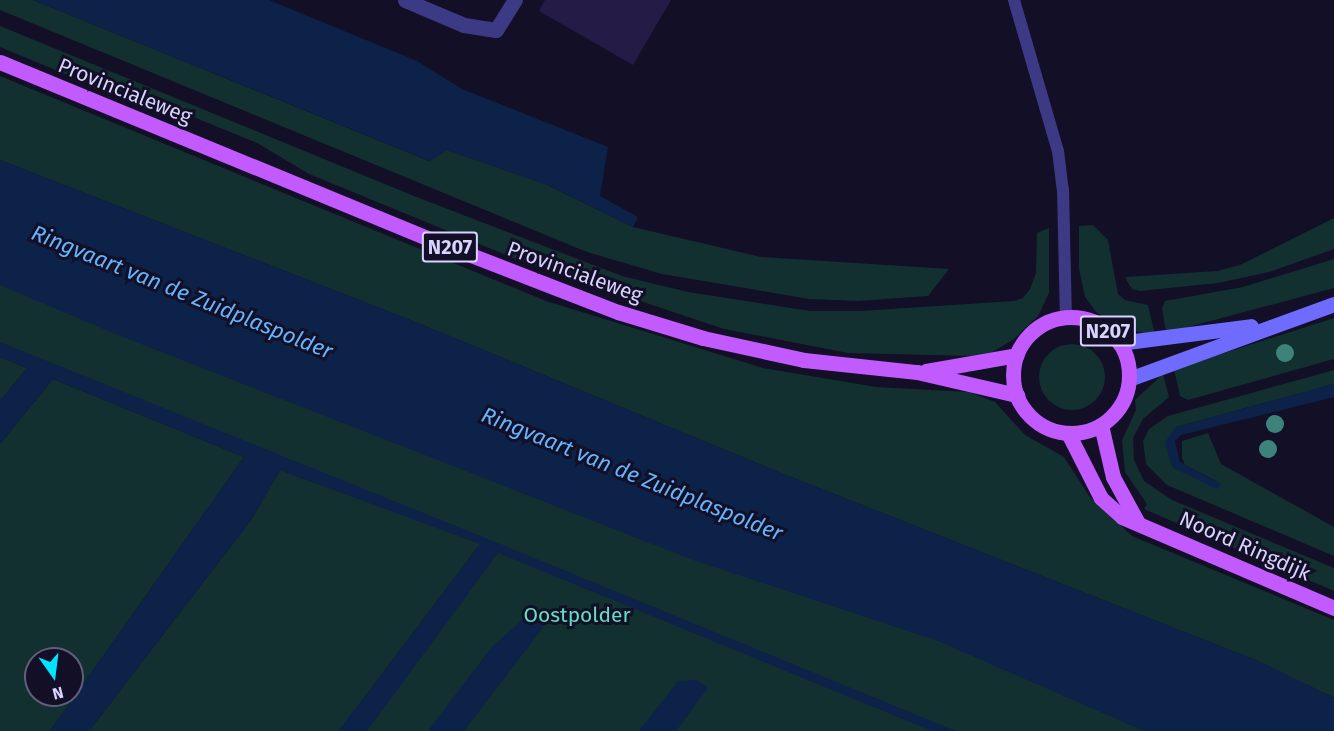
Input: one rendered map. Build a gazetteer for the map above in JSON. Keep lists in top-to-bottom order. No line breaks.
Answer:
{"streets":{"main road":["Provincialeweg","N207","Noord Ringdijk"]},"crossings":[["Provincialeweg","N207"],["Provincialeweg","Noord Ringdijk"],["N207","Noord Ringdijk"]],"water":["Ringvaart van de Zuidplaspolder"],"parks":["Oostpolder"],"north":"bottom"}
